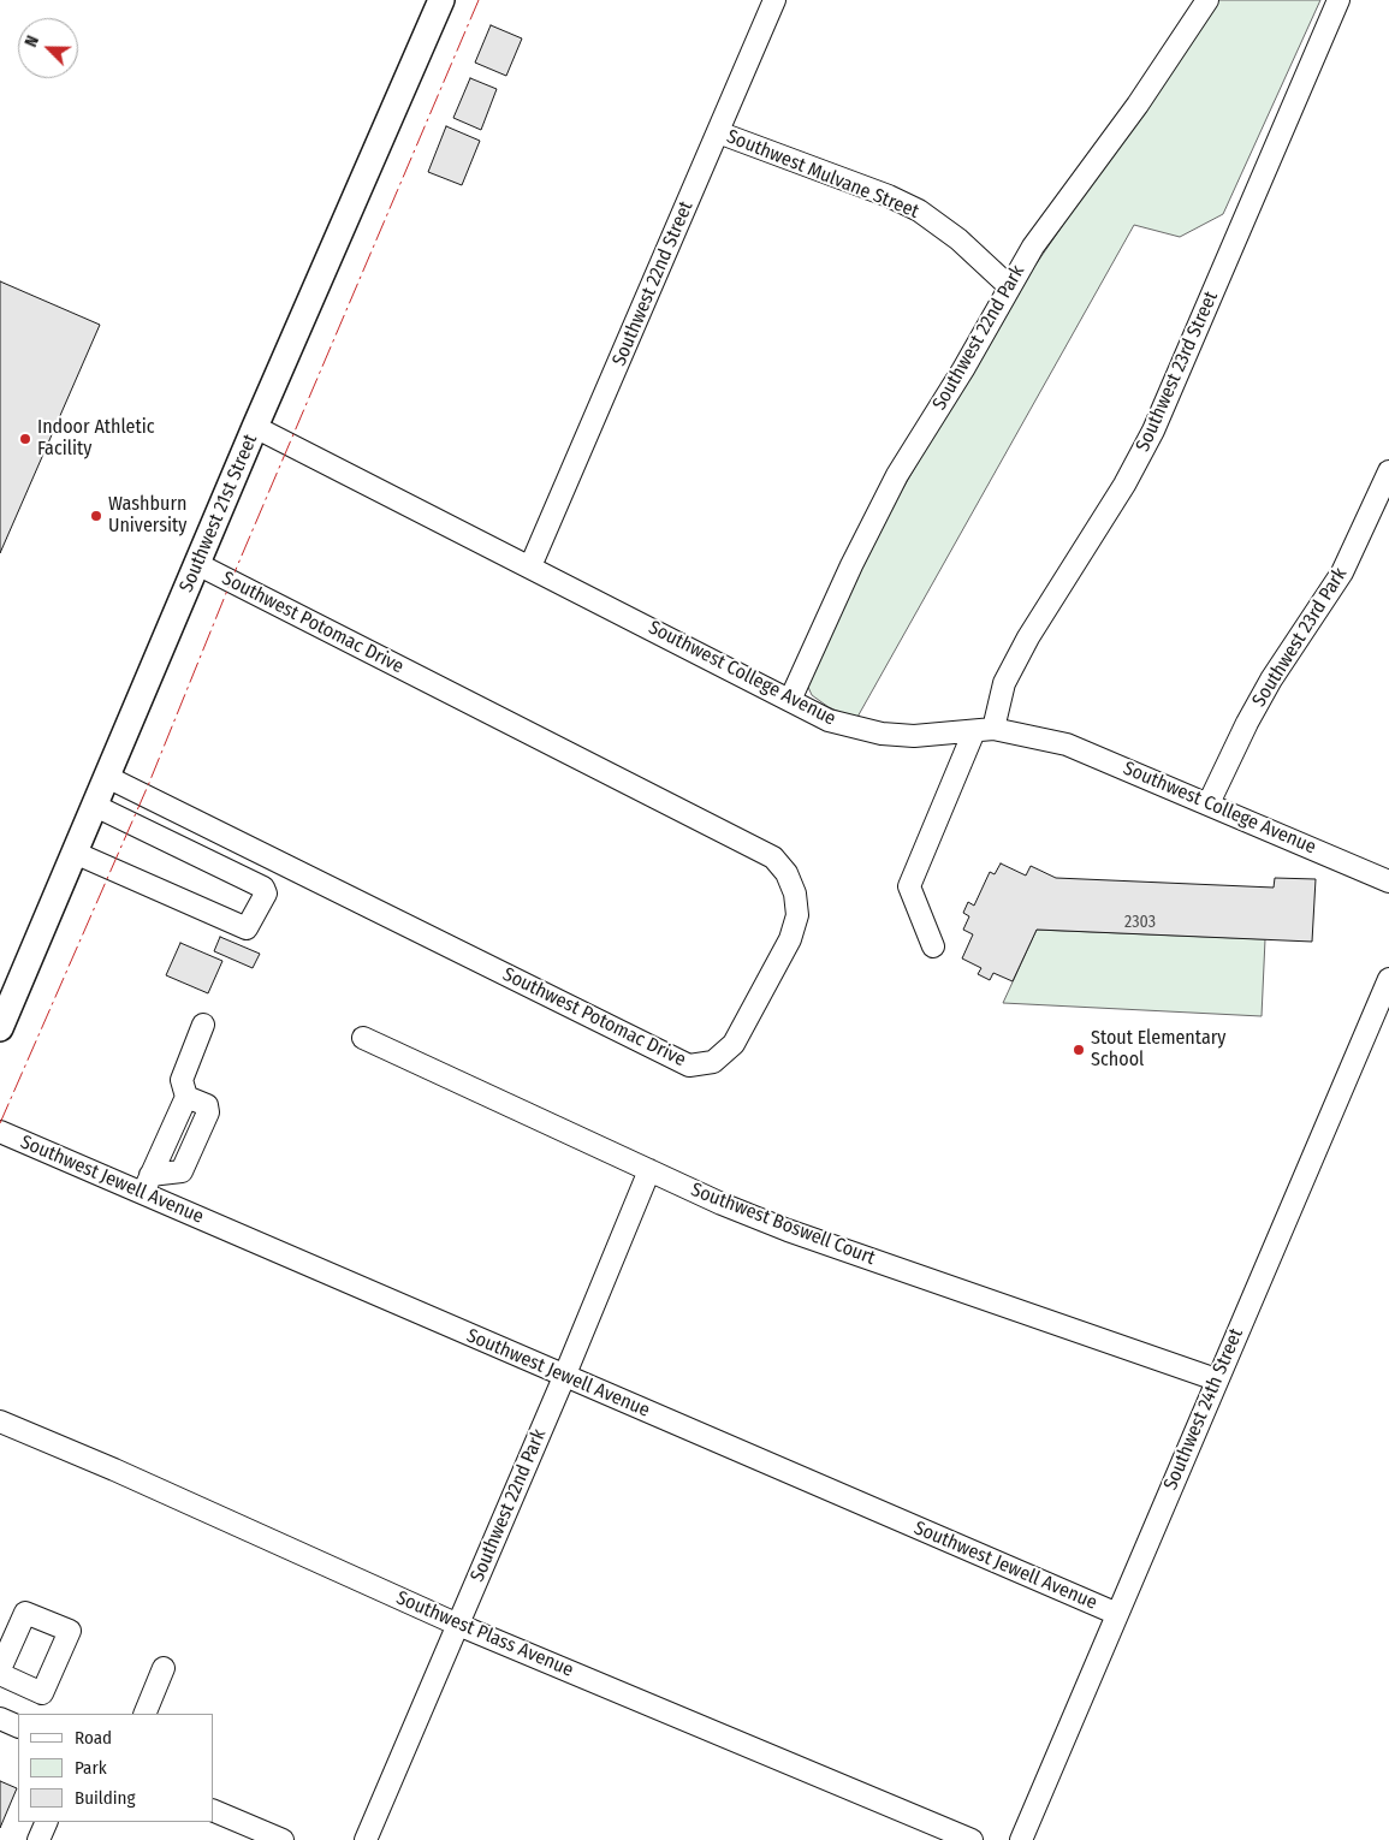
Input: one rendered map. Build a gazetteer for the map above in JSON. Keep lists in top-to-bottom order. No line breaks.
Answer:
{"streets":{"main road":["Southwest 21st Street"],"street":["Southwest Mulvane Street","Southwest 22nd Street","Southwest 22nd Park","Southwest 23rd Street","Southwest Potomac Drive","Southwest 23rd Park","Southwest College Avenue","Southwest Jewell Avenue","Southwest Boswell Court","Southwest 24th Street","Southwest Plass Avenue"]},"crossings":[["Southwest Mulvane Street","Southwest 22nd Street"],["Southwest Mulvane Street","Southwest 22nd Park"],["Southwest 22nd Street","Southwest College Avenue"],["Southwest 22nd Park","Southwest College Avenue"],["Southwest 22nd Park","Southwest Jewell Avenue"],["Southwest 22nd Park","Southwest Boswell Court"],["Southwest 22nd Park","Southwest Plass Avenue"],["Southwest 23rd Street","Southwest College Avenue"],["Southwest 21st Street","Southwest Potomac Drive"],["Southwest 21st Street","Southwest College Avenue"],["Southwest 23rd Park","Southwest College Avenue"],["Southwest Jewell Avenue","Southwest 24th Street"],["Southwest Boswell Court","Southwest 24th Street"]],"places":["Indoor Athletic Facility","Washburn University","Stout Elementary School"],"house_numbers":["2303"],"legend":["Road","Park","Building"],"north":"top left"}
